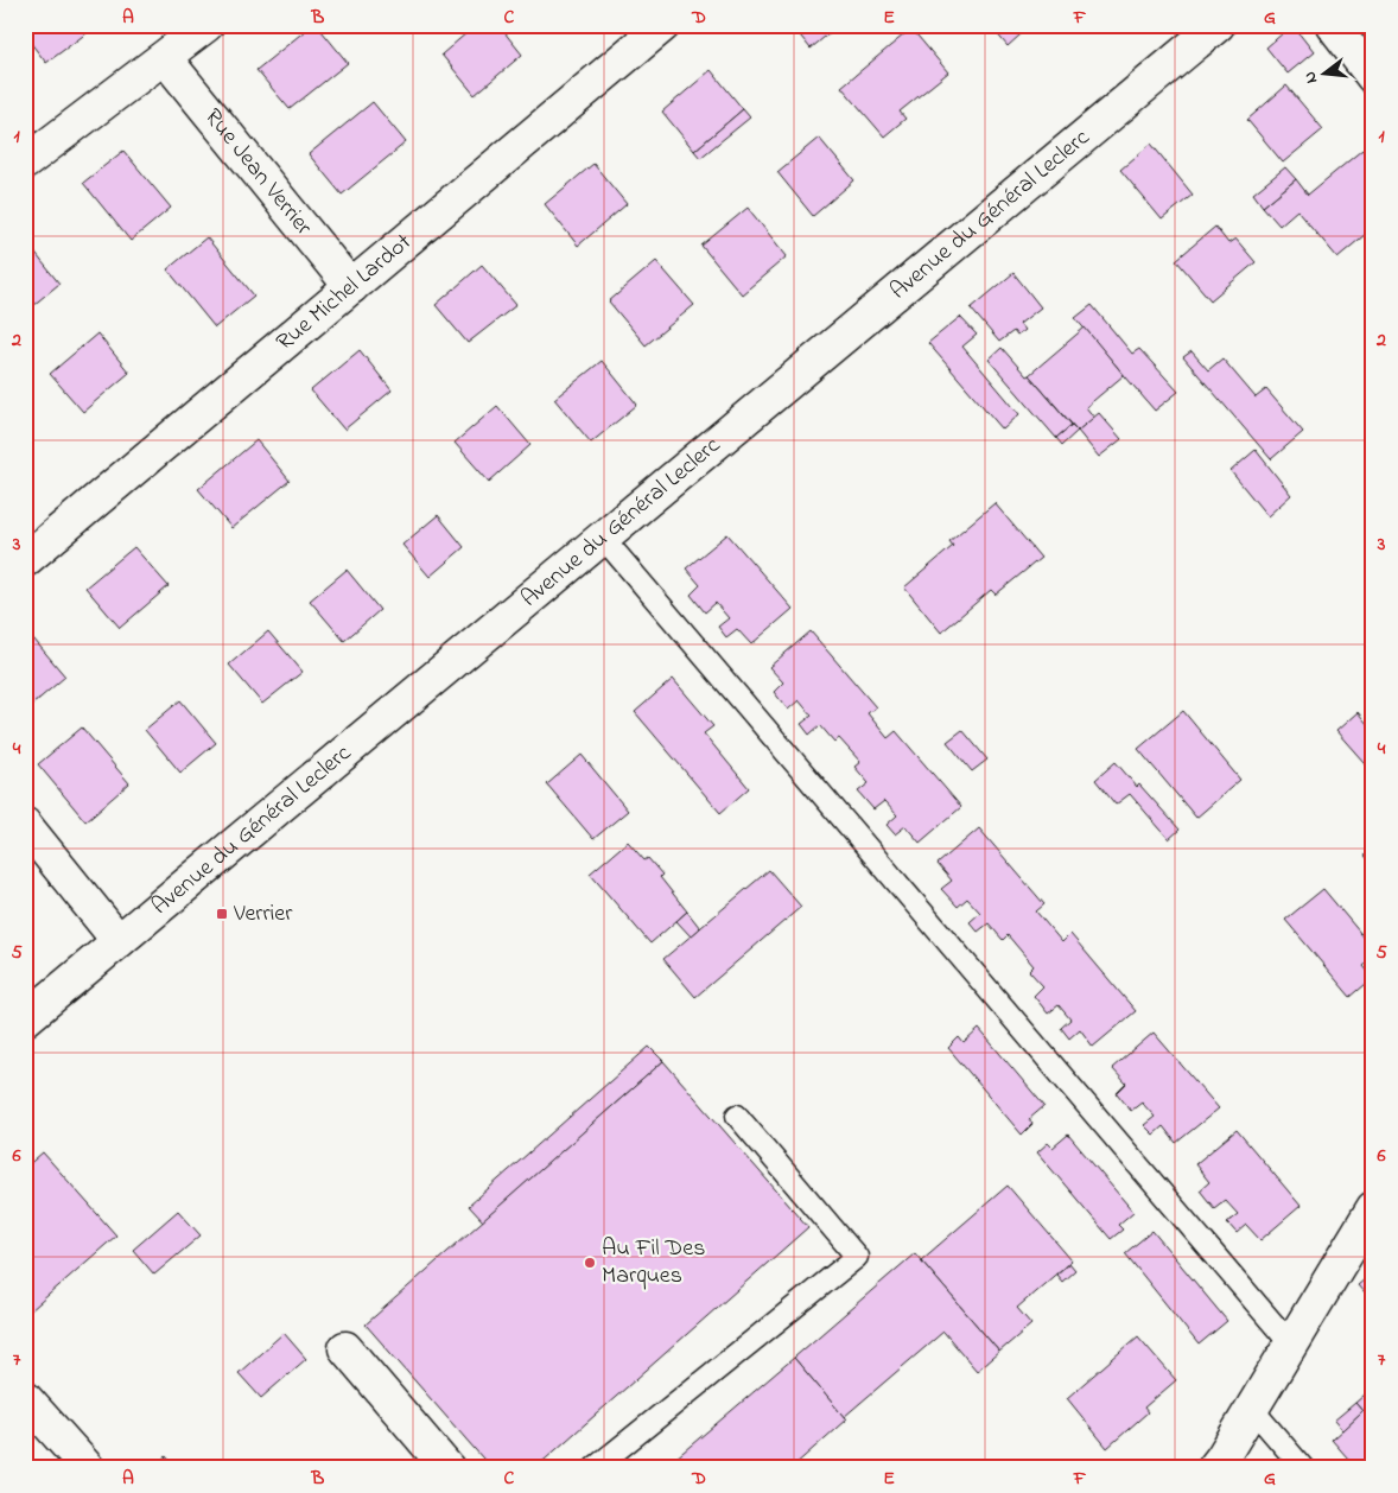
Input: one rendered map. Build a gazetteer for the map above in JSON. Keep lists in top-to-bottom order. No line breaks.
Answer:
{"streets":{"street":["Rue Jean Verrier","Avenue du Général Leclerc","Rue Michel Lardot"]},"crossings":[["Rue Jean Verrier","Rue Michel Lardot"]],"places":{"transit":["Verrier"],"other":["Au Fil Des Marques"]},"north":"left","grid":{"columns":["A","B","C","D","E","F","G"],"rows":["1","2","3","4","5","6","7"]}}
